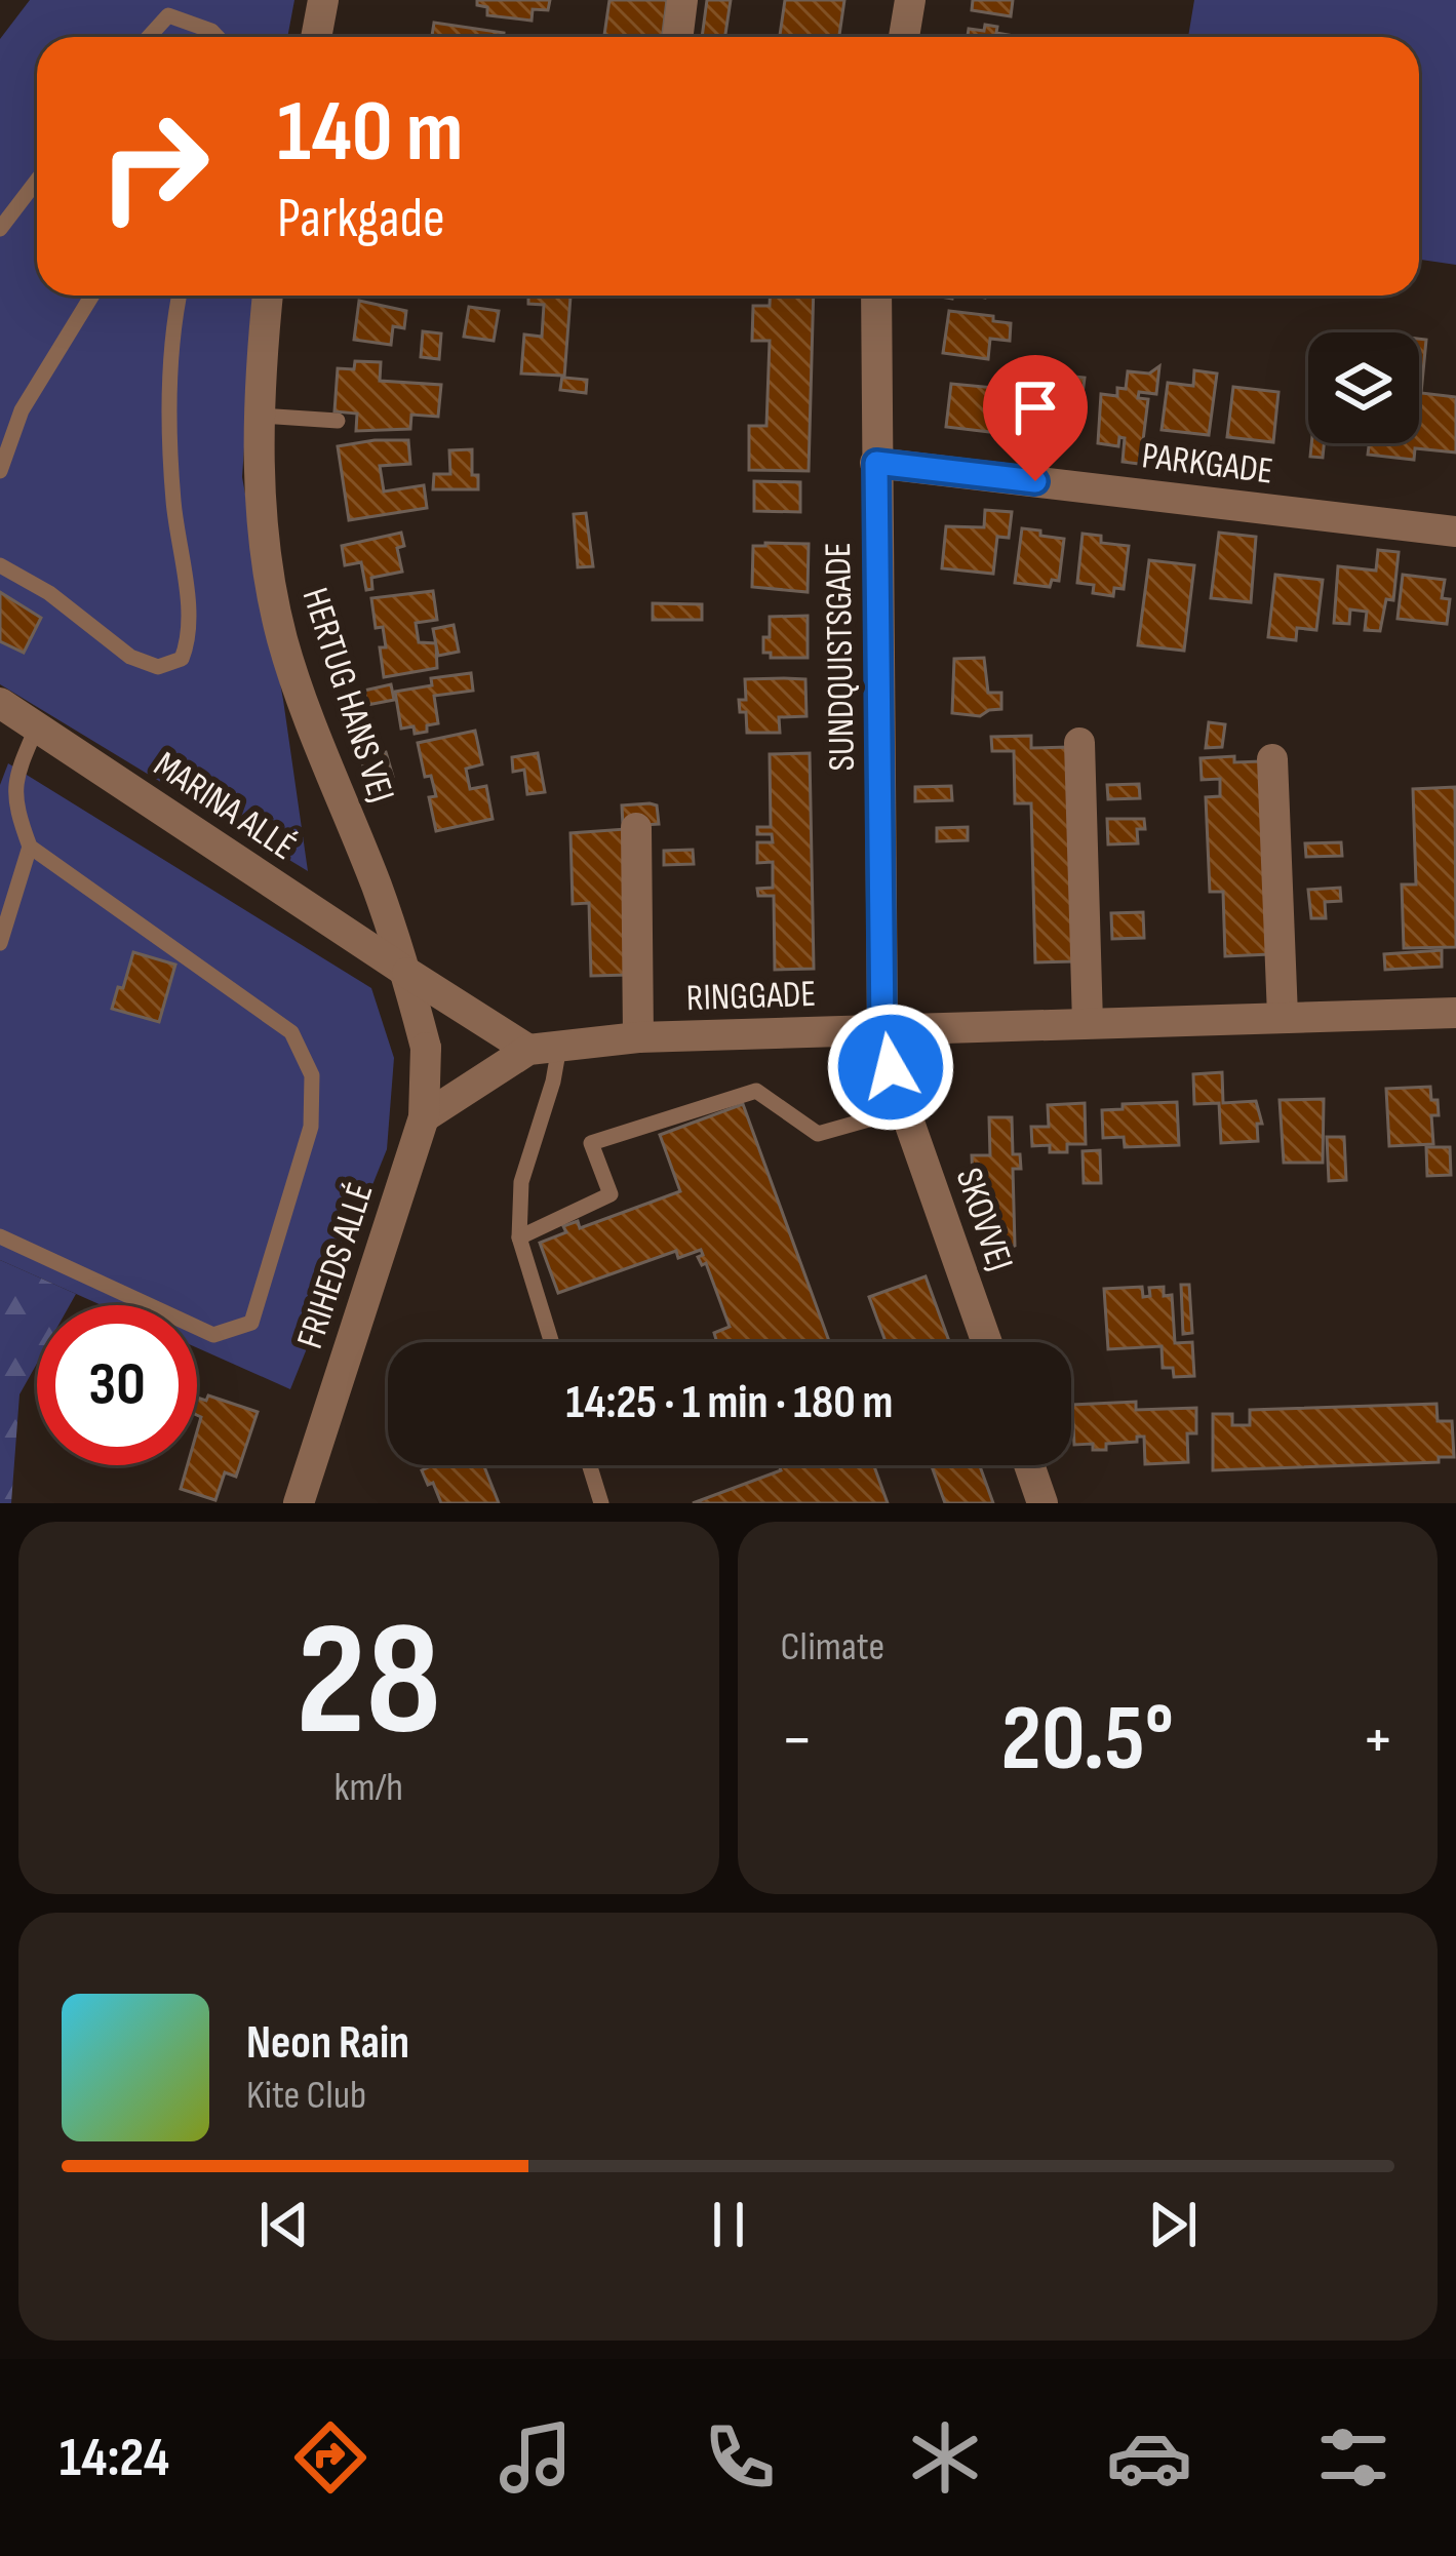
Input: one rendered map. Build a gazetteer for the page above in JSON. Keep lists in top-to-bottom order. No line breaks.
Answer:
{"streets":{"street":["PARKGADE","SUNDQUISTSGADE","HERTUG HANS VEJ","MARINA ALLÉ","RINGGADE","SKOVVEJ","FRIHEDS ALLÉ"]},"crossings":[["PARKGADE","SUNDQUISTSGADE"],["SUNDQUISTSGADE","RINGGADE"],["SUNDQUISTSGADE","SKOVVEJ"],["HERTUG HANS VEJ","MARINA ALLÉ"],["HERTUG HANS VEJ","FRIHEDS ALLÉ"],["RINGGADE","SKOVVEJ"],["RINGGADE","FRIHEDS ALLÉ"]],"page":{"turn":["140 m","Parkgade"],"limit":"30","trip":"14:25 · 1 min · 180 m","tile":[["28","km/h"],"Climate"],"heat":["−","20.5°","+"],"song":["Neon Rain","Kite Club"],"tabs":"14:24"}}
